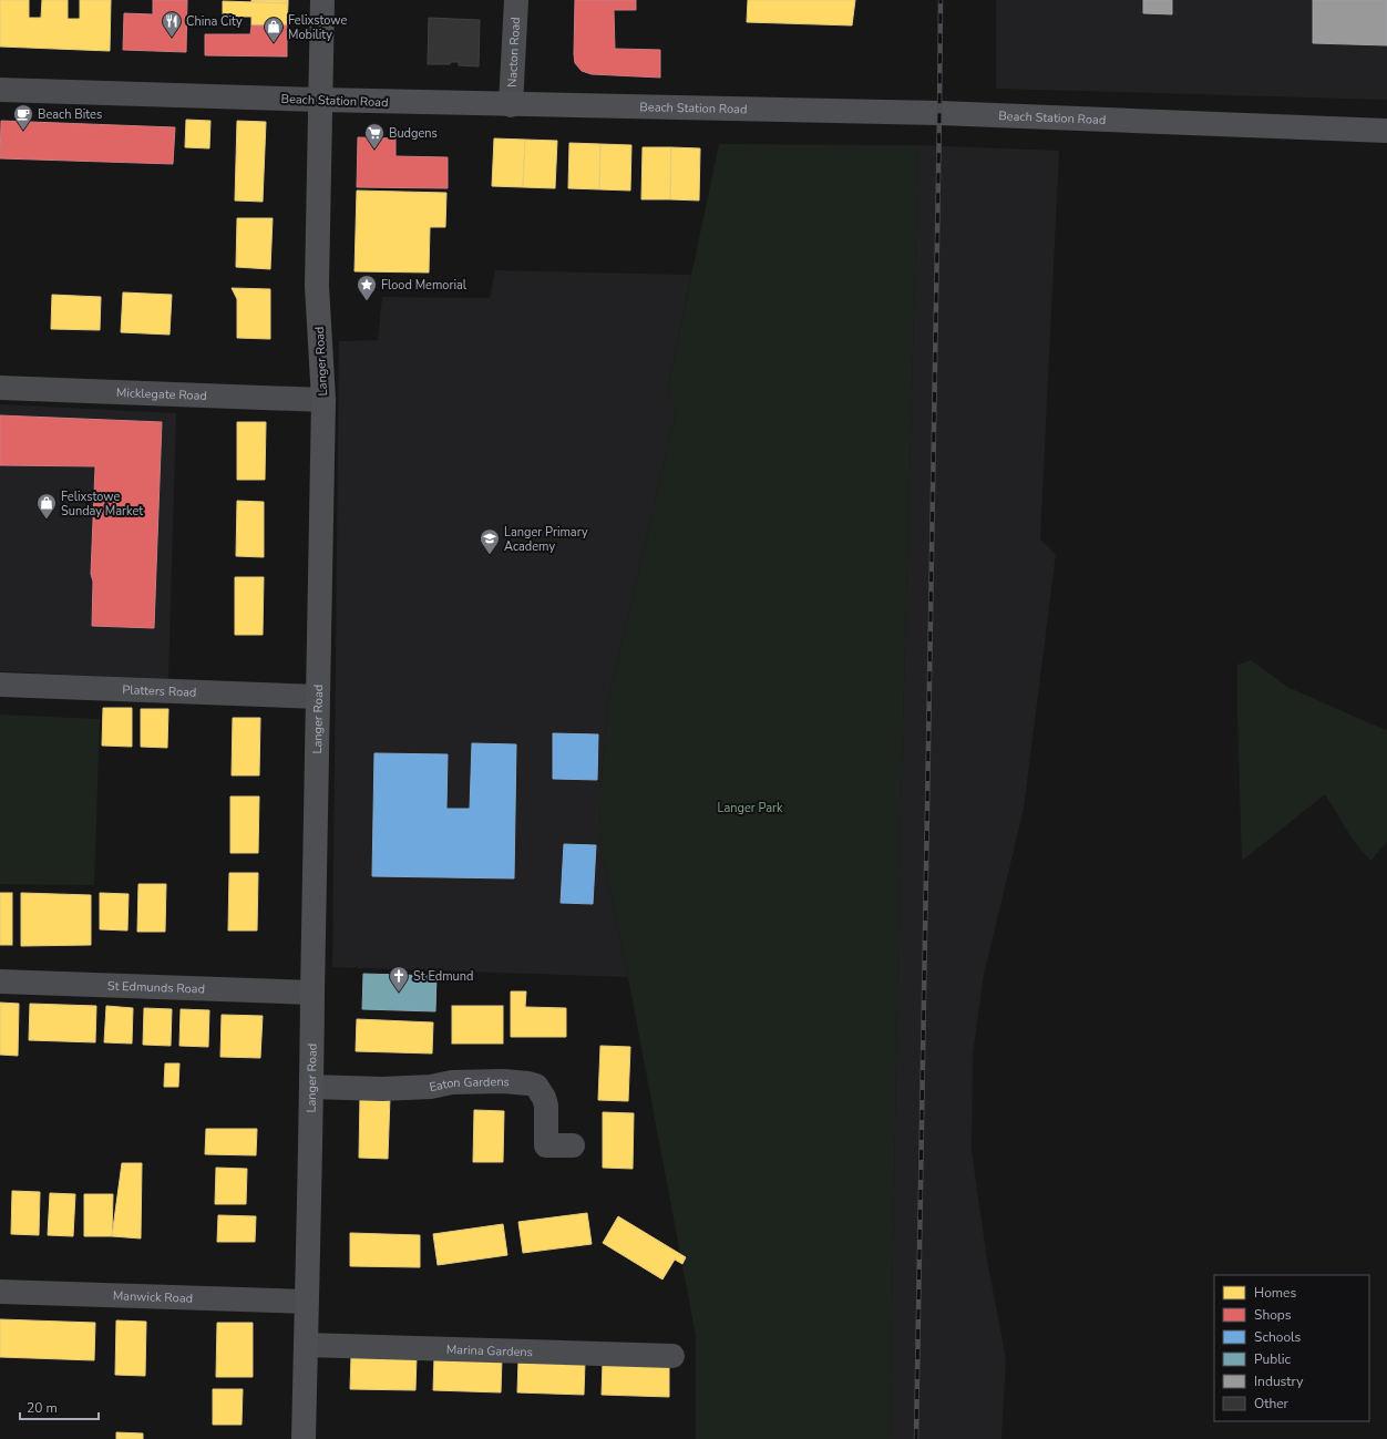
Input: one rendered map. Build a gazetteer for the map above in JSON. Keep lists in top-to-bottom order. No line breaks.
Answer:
{"streets":{"main road":["Beach Station Road","Langer Road"],"street":["Nacton Road","Micklegate Road","Platters Road","St Edmunds Road","Eaton Gardens","Manwick Road","Marina Gardens"]},"crossings":[["Nacton Road","Beach Station Road"],["Beach Station Road","Langer Road"],["Langer Road","Micklegate Road"],["Langer Road","Platters Road"],["Langer Road","St Edmunds Road"],["Langer Road","Eaton Gardens"],["Langer Road","Manwick Road"],["Langer Road","Marina Gardens"]],"parks":["Langer Park"],"places":{"restaurant":["China City"],"shop":["Felixstowe Mobility","Felixstowe Sunday Market"],"cafe":["Beach Bites"],"supermarket":["Budgens"],"place":["Flood Memorial"],"school or university":["Langer Primary Academy"],"church":["St Edmund"]},"legend":["Homes","Shops","Schools","Public","Industry","Other"],"scale_bar":"20 m"}
